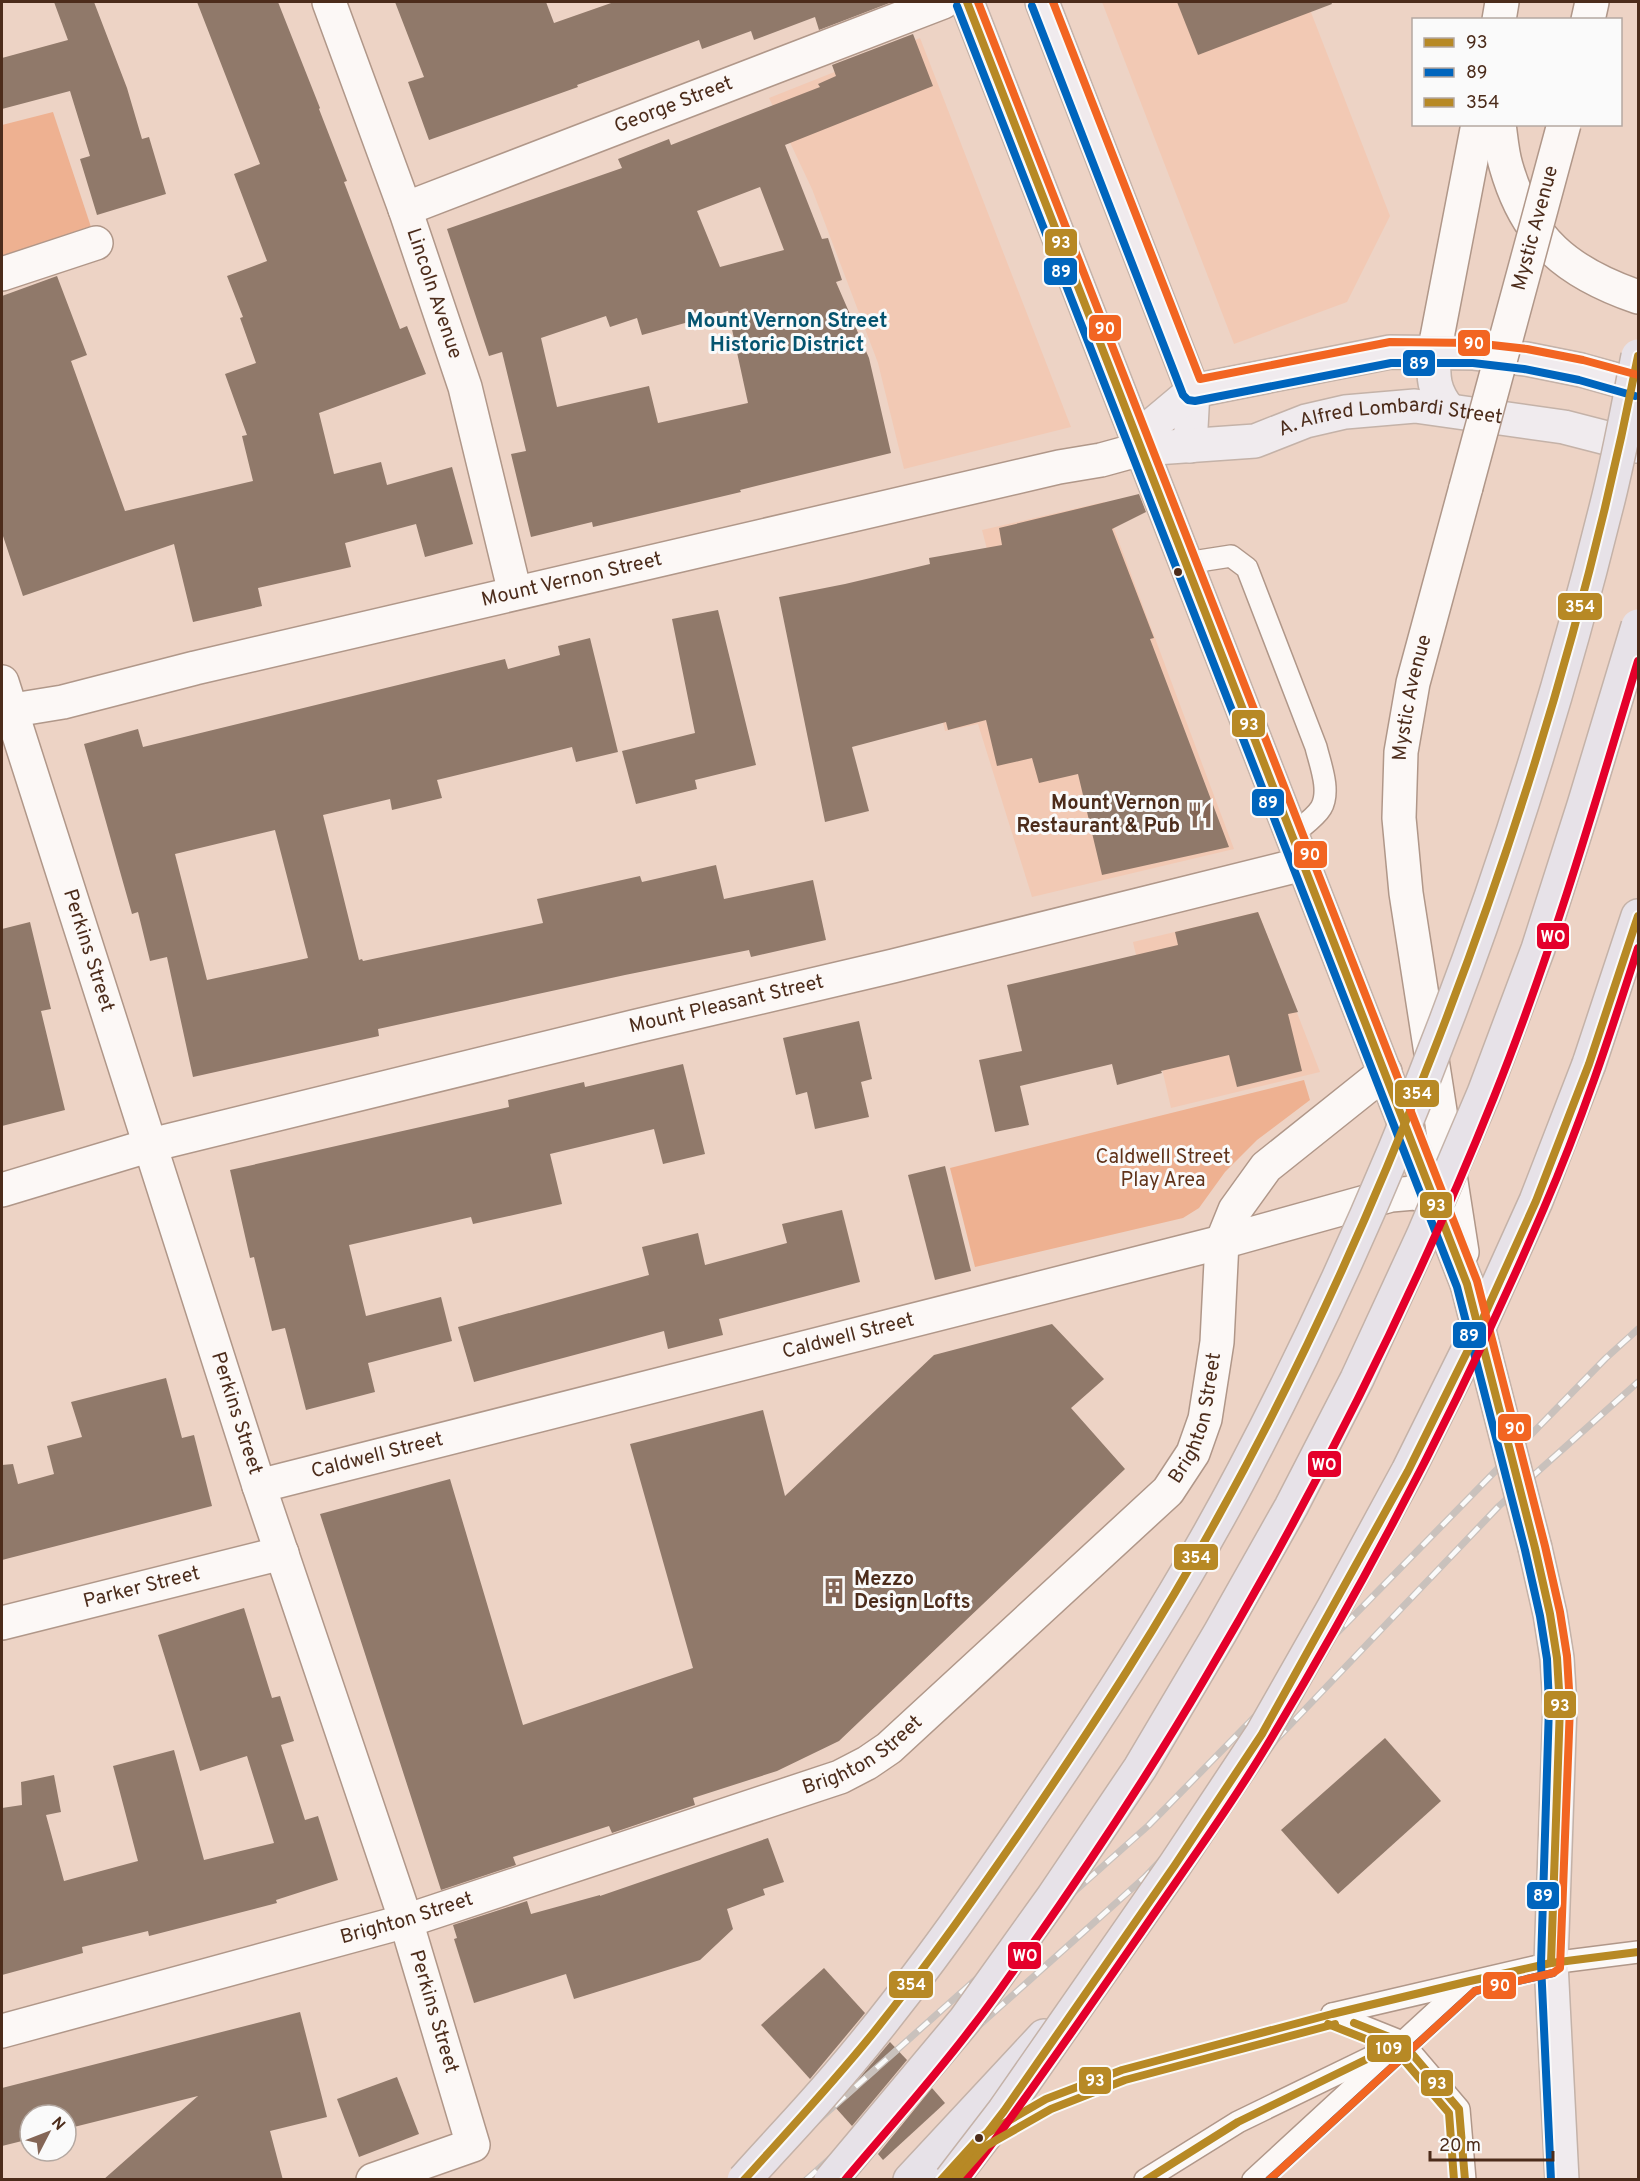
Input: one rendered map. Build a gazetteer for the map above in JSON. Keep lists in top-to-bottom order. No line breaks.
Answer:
{"streets":{"main road":["A. Alfred Lombardi Street"],"street":["George Street","Mystic Avenue","Lincoln Avenue","Mount Vernon Street","Perkins Street","Mount Pleasant Street","Caldwell Street","Brighton Street","Parker Street"]},"crossings":[["George Street","Lincoln Avenue"],["Lincoln Avenue","Mount Vernon Street"],["A. Alfred Lombardi Street","Mount Vernon Street"],["Mount Vernon Street","Perkins Street"],["Perkins Street","Mount Pleasant Street"],["Perkins Street","Caldwell Street"],["Perkins Street","Brighton Street"],["Perkins Street","Parker Street"],["Caldwell Street","Brighton Street"]],"districts":["Mount Vernon Street Historic District"],"parks":["Caldwell Street Play Area"],"places":{"restaurant":["Mount Vernon Restaurant & Pub"],"building":["Mezzo Design Lofts"]},"lines":["transit line 93","transit line 90","transit line 89","transit line 354","transit line WO","transit line 109"],"legend":["93","89","354"],"scale_bar":"20 m","north":"top right"}
